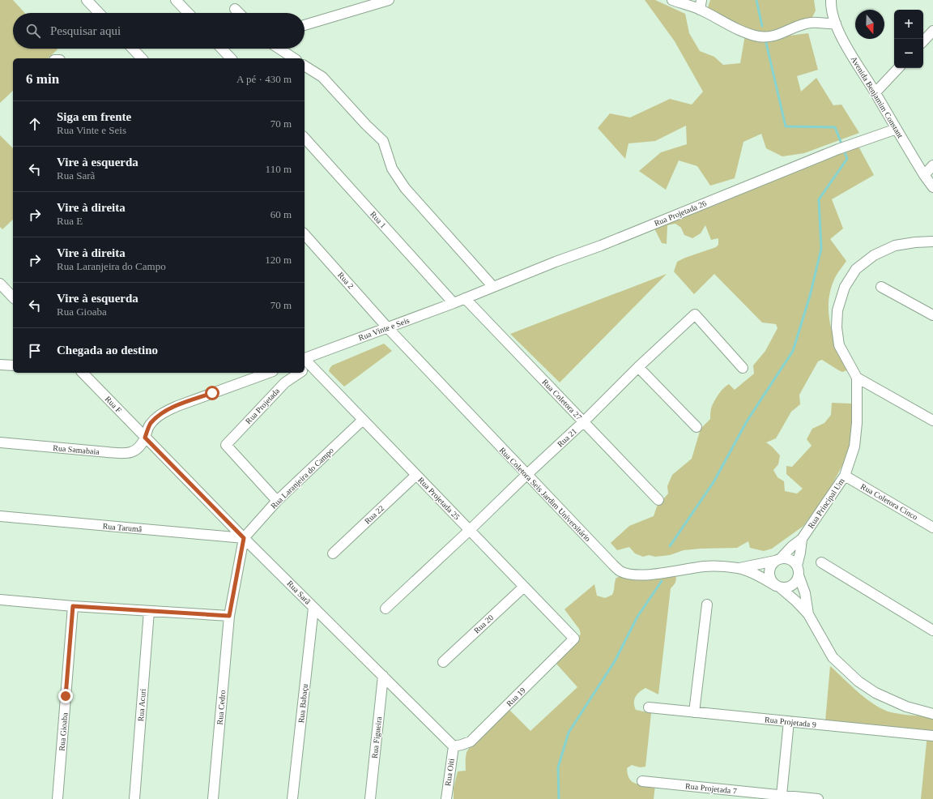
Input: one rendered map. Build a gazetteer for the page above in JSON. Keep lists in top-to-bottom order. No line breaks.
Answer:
{"streets":{"street":["Avenida Benjamim Constant","Rua Projetada 26","Rua 1","Rua 2","Rua Vinte e Seis","Rua Coletora 27","Rua F","Rua Projetada","Rua 21","Rua Samabaia","Rua Laranjeira do Campo","Rua Coletora Seis Jardim Universitário","Rua Projetada 25","Rua Coletora Cinco","Rua Principal Um","Rua 22","Rua Tarumâ","Rua Sarã","Rua 20","Rua 19","Rua Babaçu","Rua Acuri","Rua Cedro","Rua Projetada 9","Rua Gioaba","Rua Figueira","Rua Oiti","Rua Projetada 7"]},"crossings":[["Avenida Benjamim Constant","Rua Projetada 26"],["Rua Projetada 26","Rua Vinte e Seis"],["Rua Projetada 26","Rua Coletora 27"],["Rua 1","Rua Vinte e Seis"],["Rua 2","Rua Vinte e Seis"],["Rua 2","Rua Coletora Seis Jardim Universitário"],["Rua Vinte e Seis","Rua Coletora 27"],["Rua Vinte e Seis","Rua Coletora Seis Jardim Universitário"],["Rua Coletora 27","Rua 21"],["Rua F","Rua Samabaia"],["Rua F","Rua Sarã"],["Rua Projetada","Rua Laranjeira do Campo"],["Rua 21","Rua Coletora Seis Jardim Universitário"],["Rua 21","Rua Projetada 25"],["Rua Samabaia","Rua Sarã"],["Rua Laranjeira do Campo","Rua Projetada 25"],["Rua Laranjeira do Campo","Rua Tarumâ"],["Rua Laranjeira do Campo","Rua Sarã"],["Rua Laranjeira do Campo","Rua Cedro"],["Rua Projetada 25","Rua 22"],["Rua Projetada 25","Rua 20"],["Rua Projetada 25","Rua 19"],["Rua Coletora Cinco","Rua Principal Um"],["Rua Tarumâ","Rua Sarã"],["Rua Tarumâ","Rua Cedro"],["Rua Sarã","Rua 19"],["Rua Sarã","Rua Babaçu"],["Rua Sarã","Rua Cedro"],["Rua Sarã","Rua Figueira"],["Rua Sarã","Rua Oiti"],["Rua 19","Rua Oiti"]],"north":"bottom","page":{"map_buttons":["+","−"],"search":"Pesquisar aqui","heading":["6 min","A pé · 430 m"],"list":[["Siga em frente","Rua Vinte e Seis","70 m"],["Vire à esquerda","Rua Sarã","110 m"],["Vire à direita","Rua E","60 m"],["Vire à direita","Rua Laranjeira do Campo","120 m"],["Vire à esquerda","Rua Gioaba","70 m"],"Chegada ao destino"]}}
